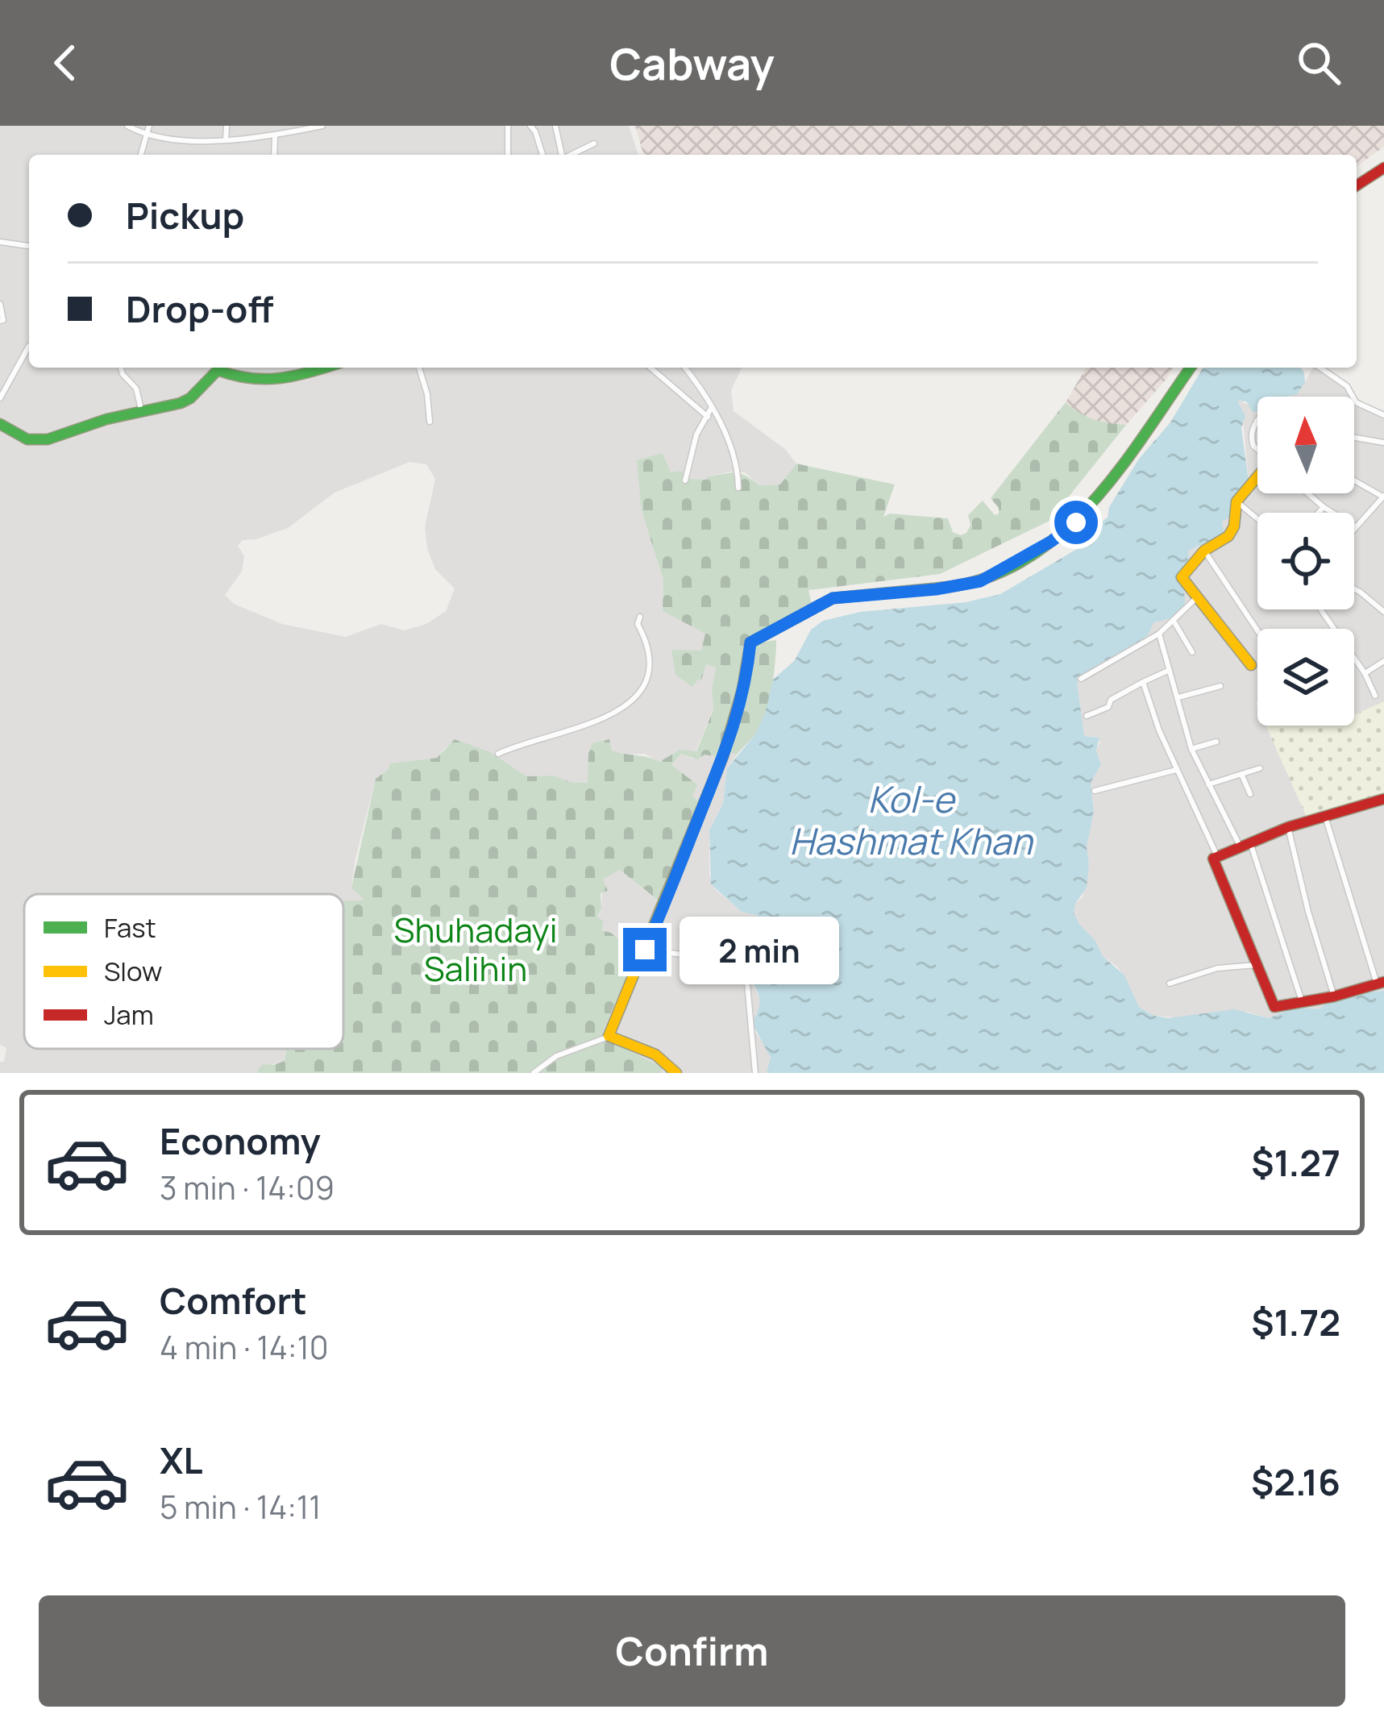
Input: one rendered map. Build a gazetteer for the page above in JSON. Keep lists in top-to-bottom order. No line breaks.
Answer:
{"water":["Kol-e Hashmat Khan"],"parks":["Shuhadayi Salihin"],"legend":["Fast","Slow","Jam"],"north":"top","page":{"header":"Cabway","banner":["Pickup","Drop-off"],"bubble":"2 min","list":[{"name":"Economy","note":"3 min · 14:09","value":"$1.27"},{"name":"Comfort","note":"4 min · 14:10","value":"$1.72"},{"name":"XL","note":"5 min · 14:11","value":"$2.16"}],"buttons":"Confirm"}}
